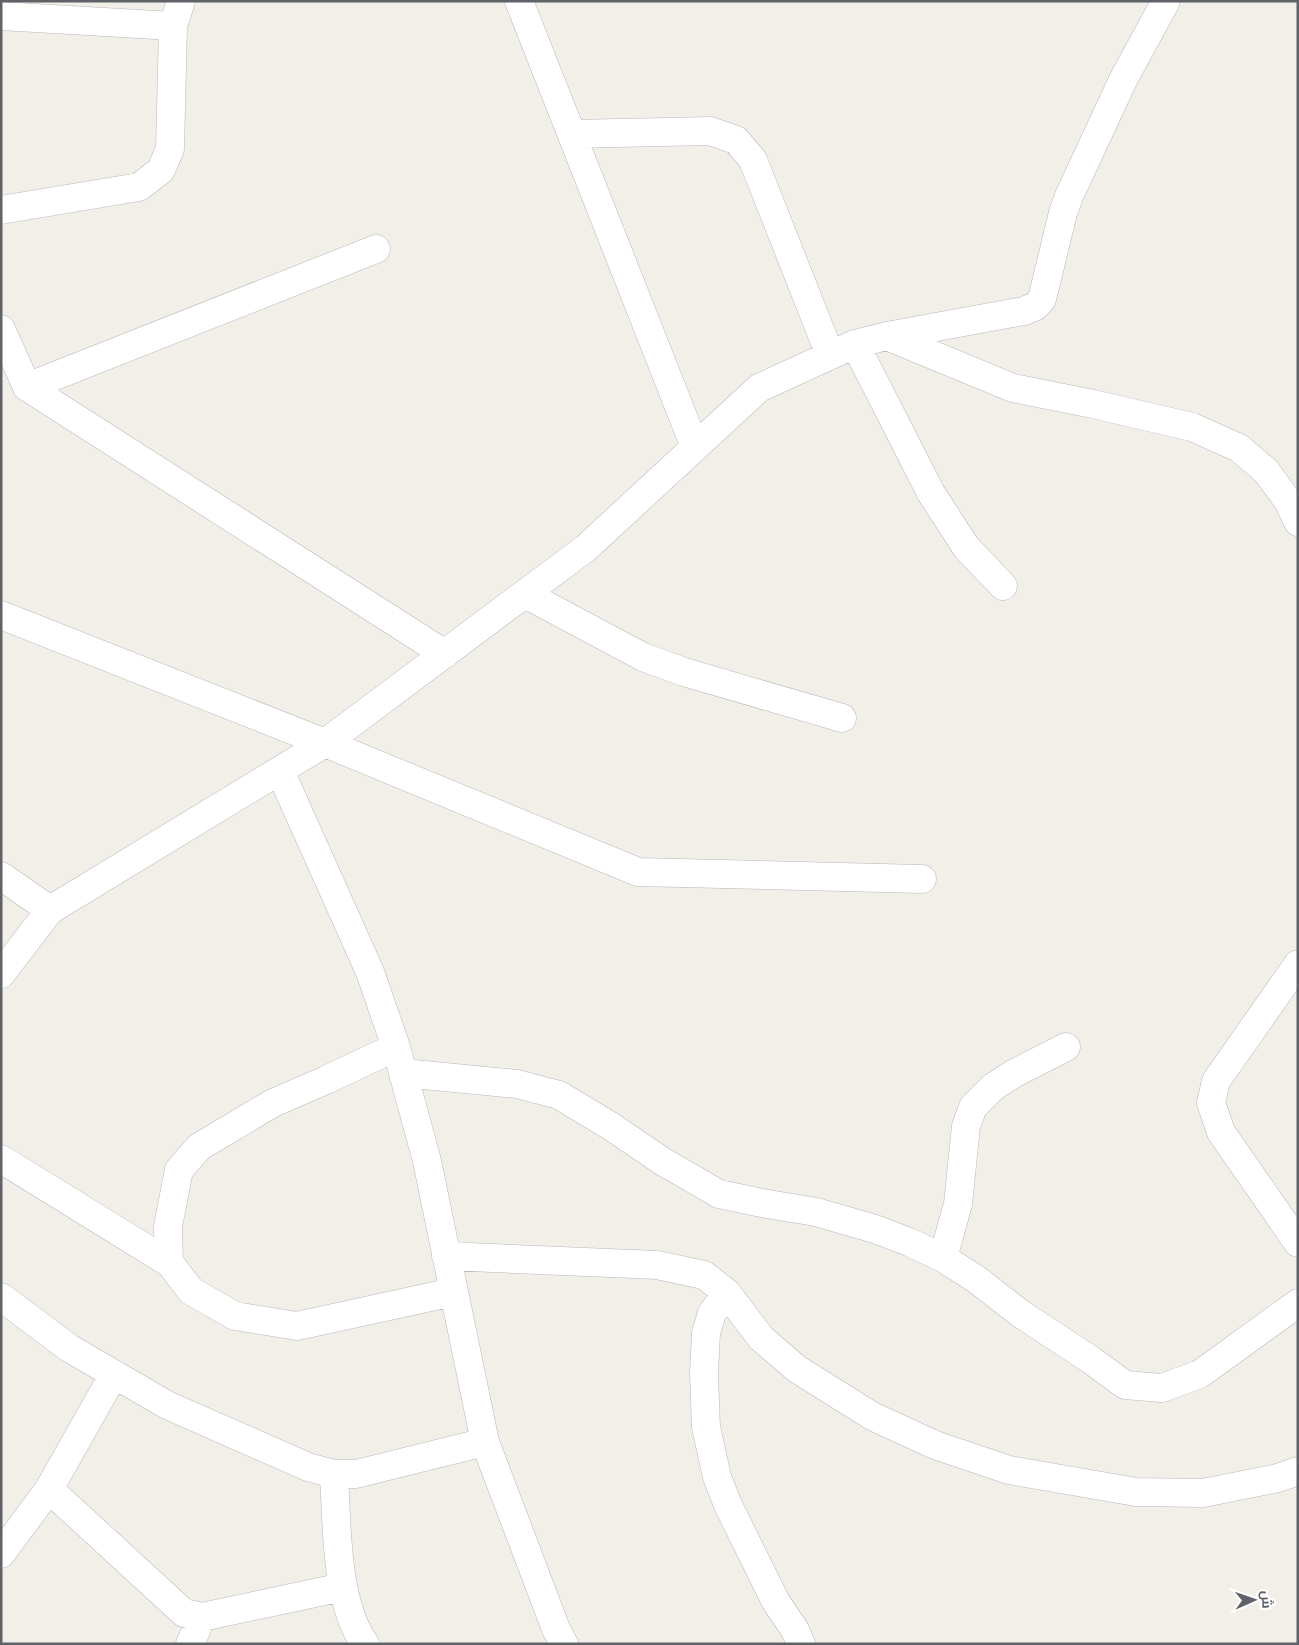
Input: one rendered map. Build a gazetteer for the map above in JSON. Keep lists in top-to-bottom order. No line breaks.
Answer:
{"north":"right"}
